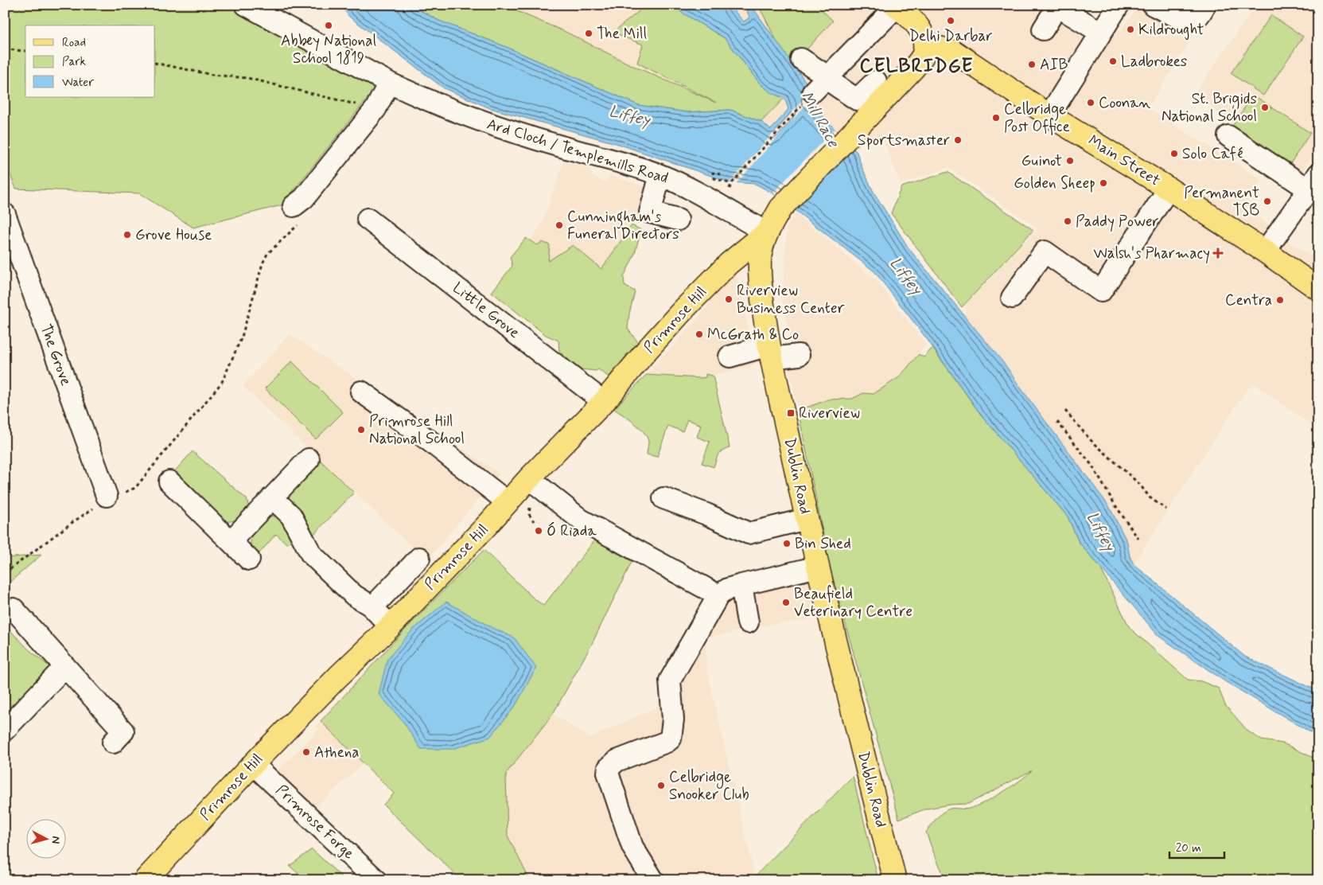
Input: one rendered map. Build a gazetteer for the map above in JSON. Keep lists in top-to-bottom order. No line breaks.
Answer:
{"streets":{"main road":["Main Street","Primrose Hill","Dublin Road"],"street":["Ard Cloch / Templemills Road","Little Grove","The Grove","Primrose Forge"]},"crossings":[["Ard Cloch / Templemills Road","Primrose Hill"],["Ard Cloch / Templemills Road","Dublin Road"],["Little Grove","Primrose Hill"],["Primrose Hill","Dublin Road"],["Primrose Hill","Primrose Forge"]],"districts":["CELBRIDGE"],"water":["Liffey","Mill Race"],"places":{"other":["Delhi Darbar","Abbey National School 1819","Kildrought","The Mill","Ladbrokes","AIB","Coonan","St. Brigids National School","Celbridge Post Office","Sportsmaster","Solo Café","Guinot","Golden Sheep","Permanent TSB","Paddy Power","Cunningham's Funeral Directors","Grove House","Riverview Business Center","Centra","McGrath & Co","Primrose Hill National School","Ó Riada","Bin Shed","Beaufield Veterinary Centre","Athena","Celbridge Snooker Club"],"health":["Walsh's Pharmacy"],"transit":["Riverview"]},"legend":["Road","Park","Water"],"scale_bar":"20 m","north":"right"}
